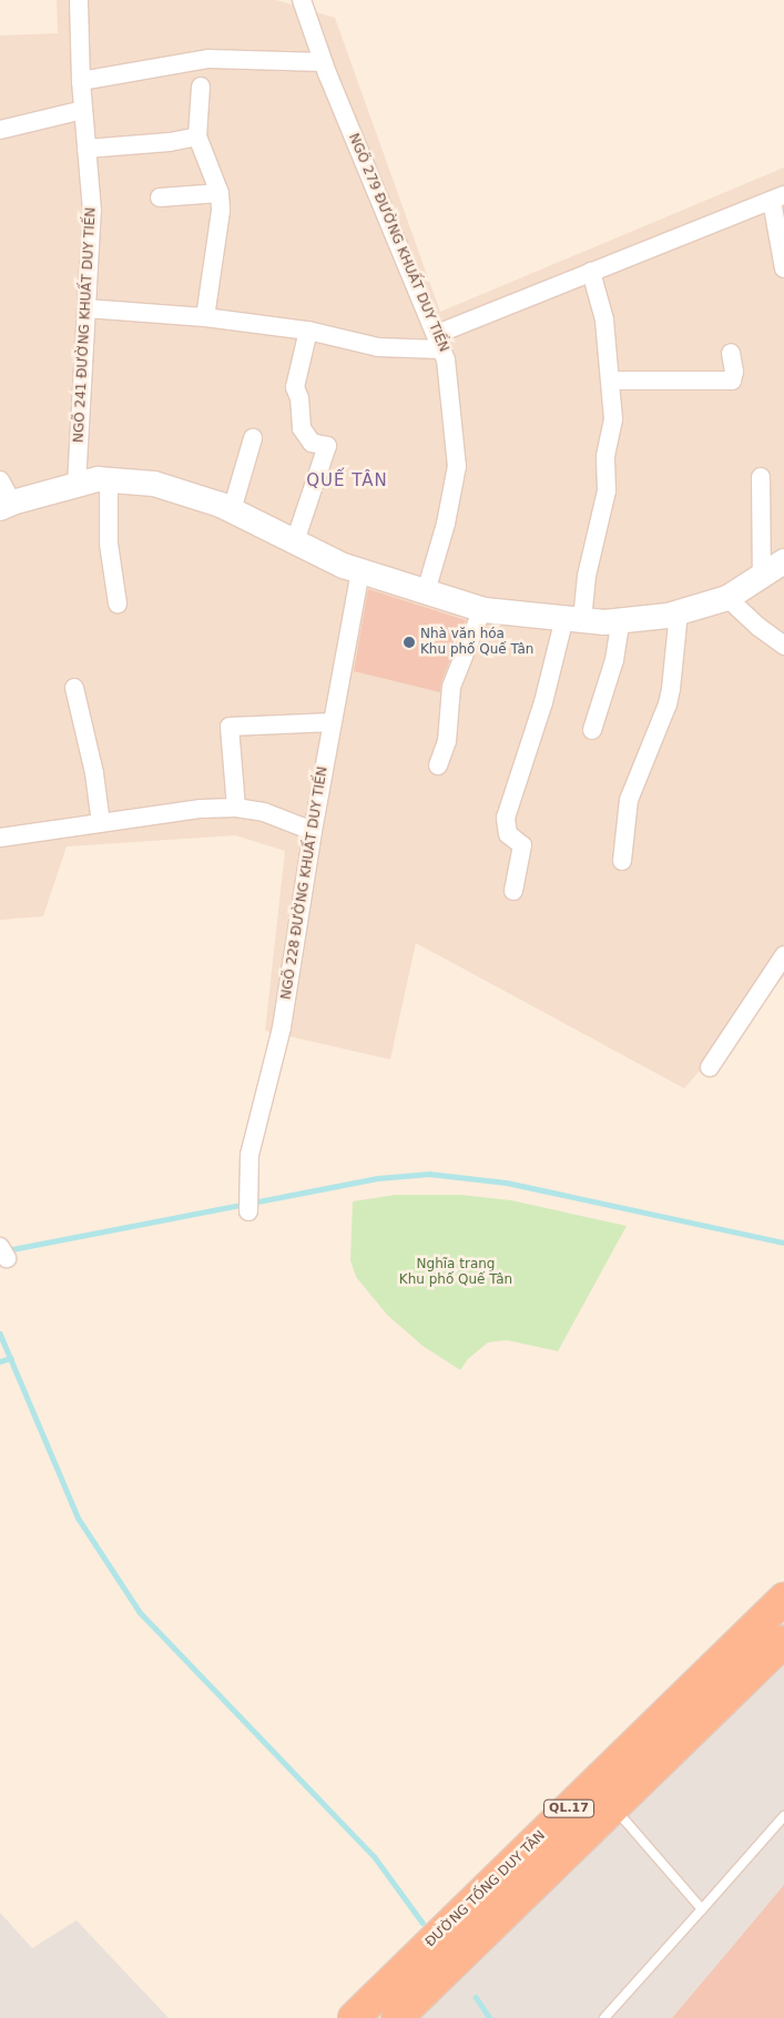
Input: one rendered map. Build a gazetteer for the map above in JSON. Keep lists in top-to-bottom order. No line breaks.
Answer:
{"streets":{"highway":["QL.17","ĐƯỜNG TỐNG DUY TÂN"],"street":["NGÕ 279 ĐƯỜNG KHUẤT DUY TIẾN","NGÕ 241 ĐƯỜNG KHUẤT DUY TIẾN","NGÕ 228 ĐƯỜNG KHUẤT DUY TIẾN"]},"districts":["QUẾ TÂN"],"parks":["Nghĩa trang Khu phố Quế Tân"],"places":["Nhà văn hóa Khu phố Quế Tân"]}
